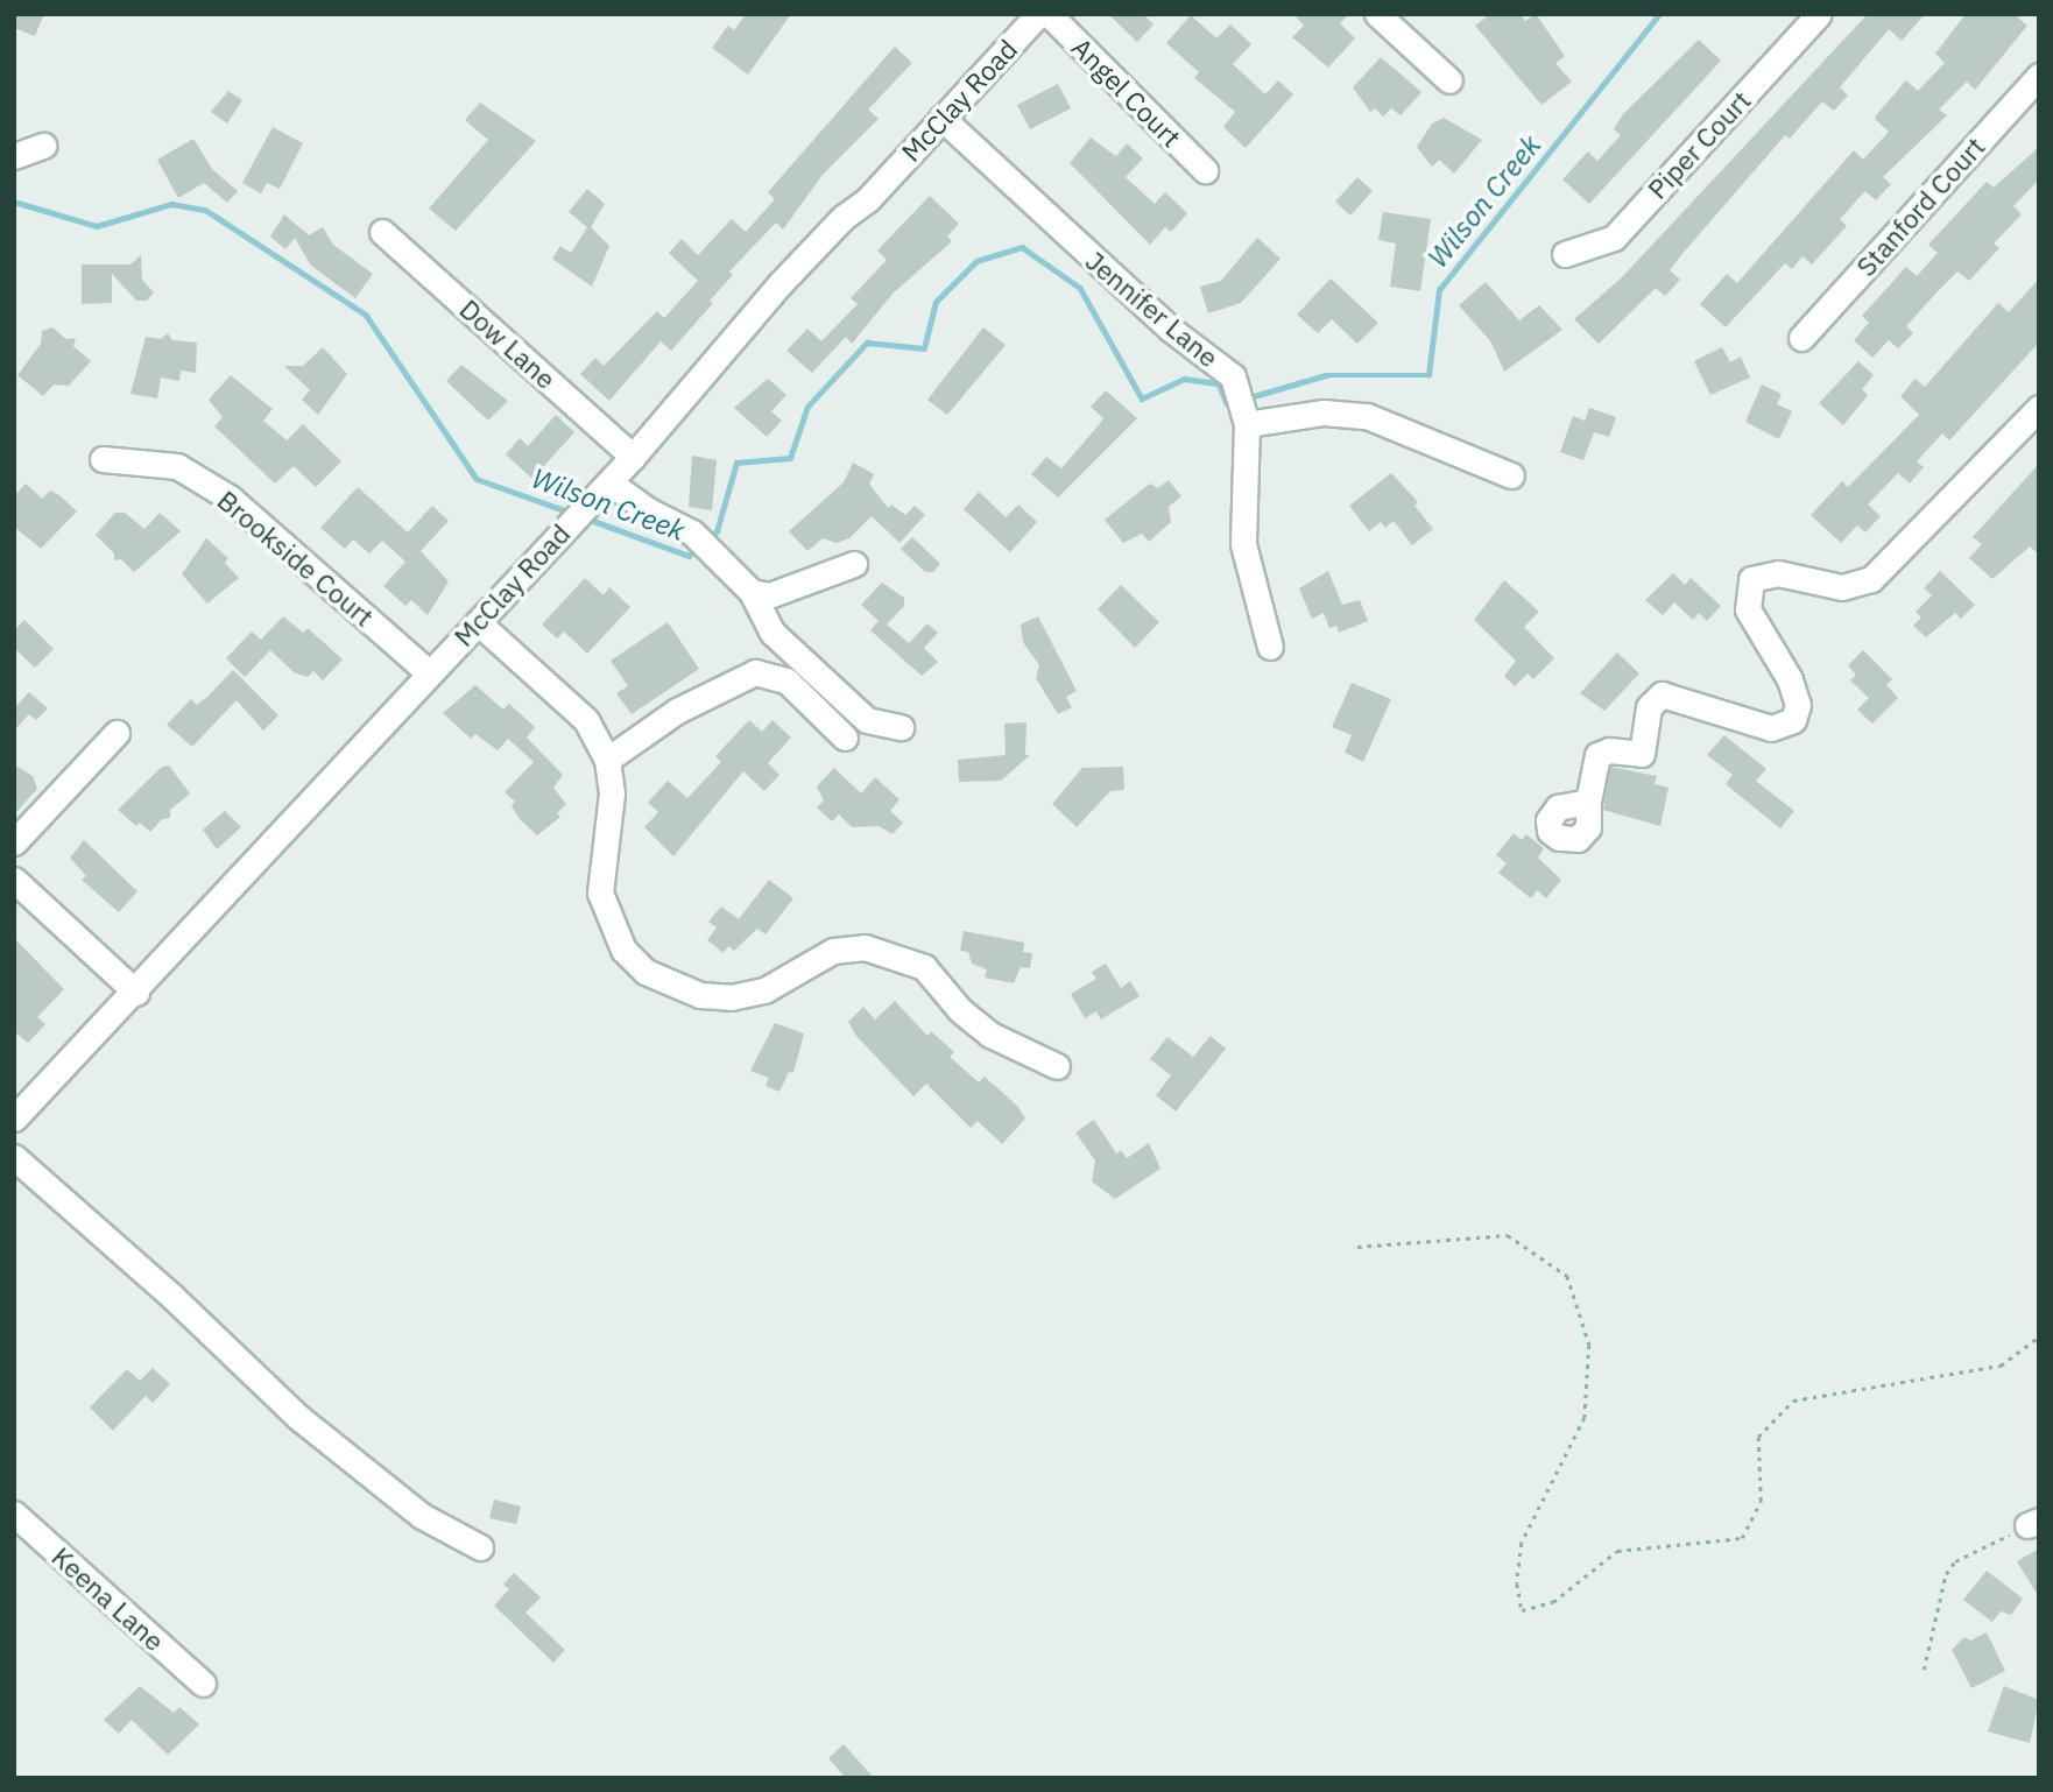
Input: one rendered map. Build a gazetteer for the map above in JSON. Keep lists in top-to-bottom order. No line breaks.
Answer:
{"streets":{"street":["Angel Court","McClay Road","Piper Court","Stanford Court","Jennifer Lane","Dow Lane","Brookside Court","Keena Lane"]},"crossings":[["McClay Road","Jennifer Lane"],["McClay Road","Dow Lane"],["McClay Road","Brookside Court"]],"water":["Wilson Creek"]}
